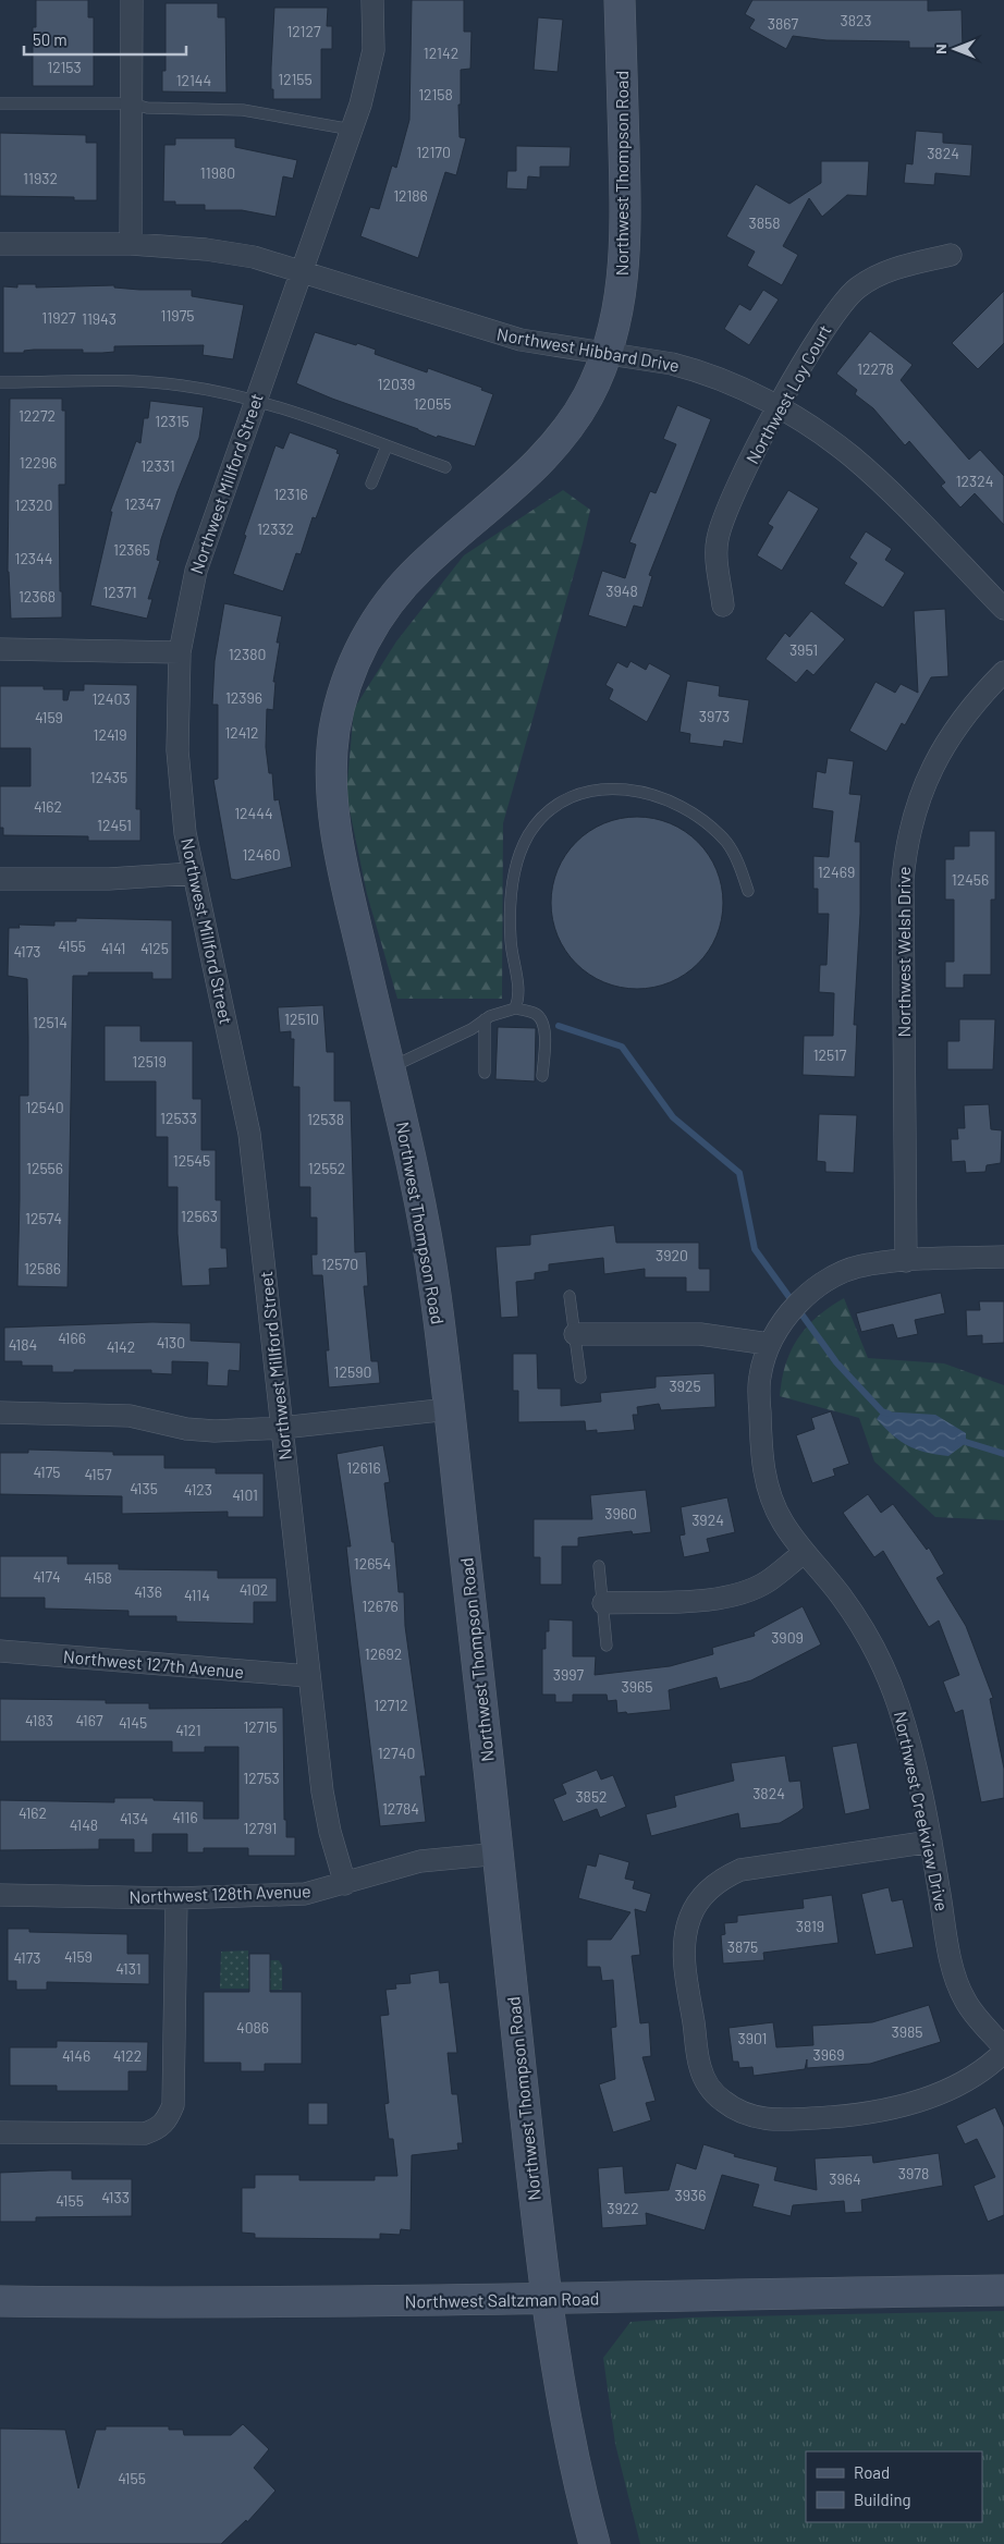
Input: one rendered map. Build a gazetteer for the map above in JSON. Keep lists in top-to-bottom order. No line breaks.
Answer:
{"streets":{"street":["Northwest Thompson Road","Northwest Hibbard Drive","Northwest Loy Court","Northwest Millford Street","Northwest Welsh Drive","Northwest 127th Avenue","Northwest Creekview Drive","Northwest 128th Avenue","Northwest Saltzman Road"]},"crossings":[["Northwest Thompson Road","Northwest Hibbard Drive"],["Northwest Thompson Road","Northwest 128th Avenue"],["Northwest Thompson Road","Northwest Saltzman Road"],["Northwest Hibbard Drive","Northwest Loy Court"],["Northwest Hibbard Drive","Northwest Millford Street"],["Northwest Millford Street","Northwest 127th Avenue"],["Northwest Millford Street","Northwest 128th Avenue"],["Northwest Welsh Drive","Northwest Creekview Drive"]],"house_numbers":["3823","3867","12127","12142","12153","12155","12144","12158","12170","3824","11980","11932","12186","3858","11975","11927","11943","12278","12039","12055","12272","12315","12296","12331","12324","12316","12347","12320","12332","12365","12344","3948","12371","12368","3951","12380","12396","12403","3973","4159","12412","12419","12435","4162","12444","12451","12460","12469","12456","4155","4141","4125","4173","12510","12514","12517","12519","12540","12533","12538","12545","12556","12552","12563","12574","3920","12570","12586","4166","4130","4184","4142","12590","3925","12616","4175","4157","4135","4123","4101","3960","3924","12654","4174","4158","4102","4136","4114","12676","3909","12692","3997","3965","12712","4183","4167","4145","12715","4121","12740","12753","3824","3852","12784","4162","4116","4134","4148","12791","3819","3875","4159","4173","4131","4086","3985","3901","3969","4146","4122","3978","3964","3936","4133","4155","3922","4155"],"legend":["Road","Building"],"scale_bar":"50 m","north":"left"}
